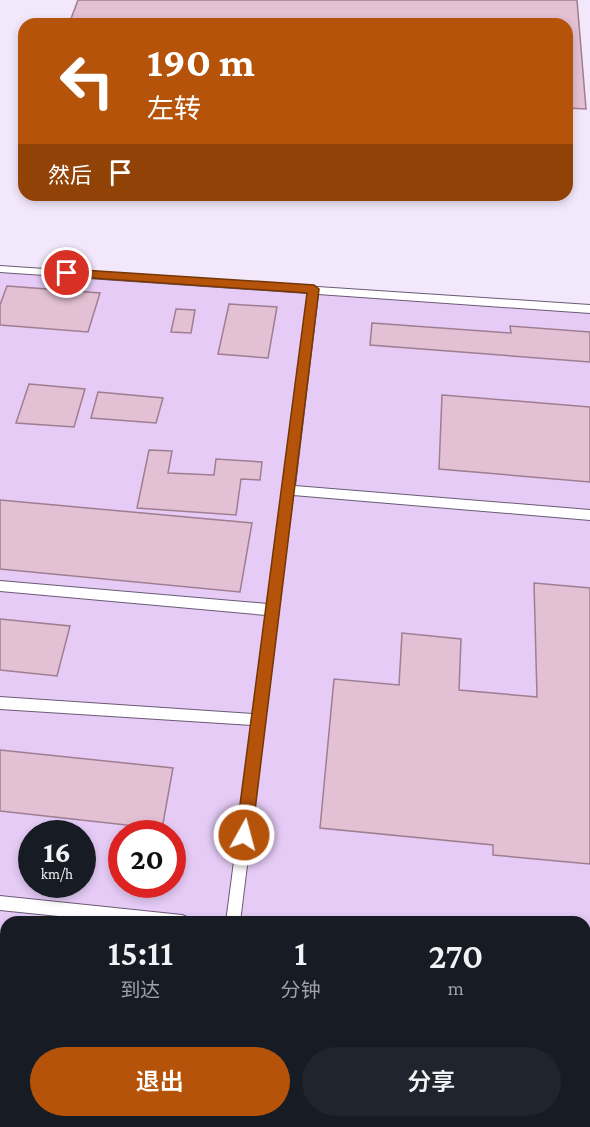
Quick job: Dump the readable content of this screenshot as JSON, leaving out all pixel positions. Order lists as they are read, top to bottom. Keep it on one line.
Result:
{"page":{"turn":["190 m","左转"],"then":"然后","speed":"16 km/h","limit":"20","eta":["15:11","到达","1","分钟","270","m"],"buttons":["退出","分享"]}}
